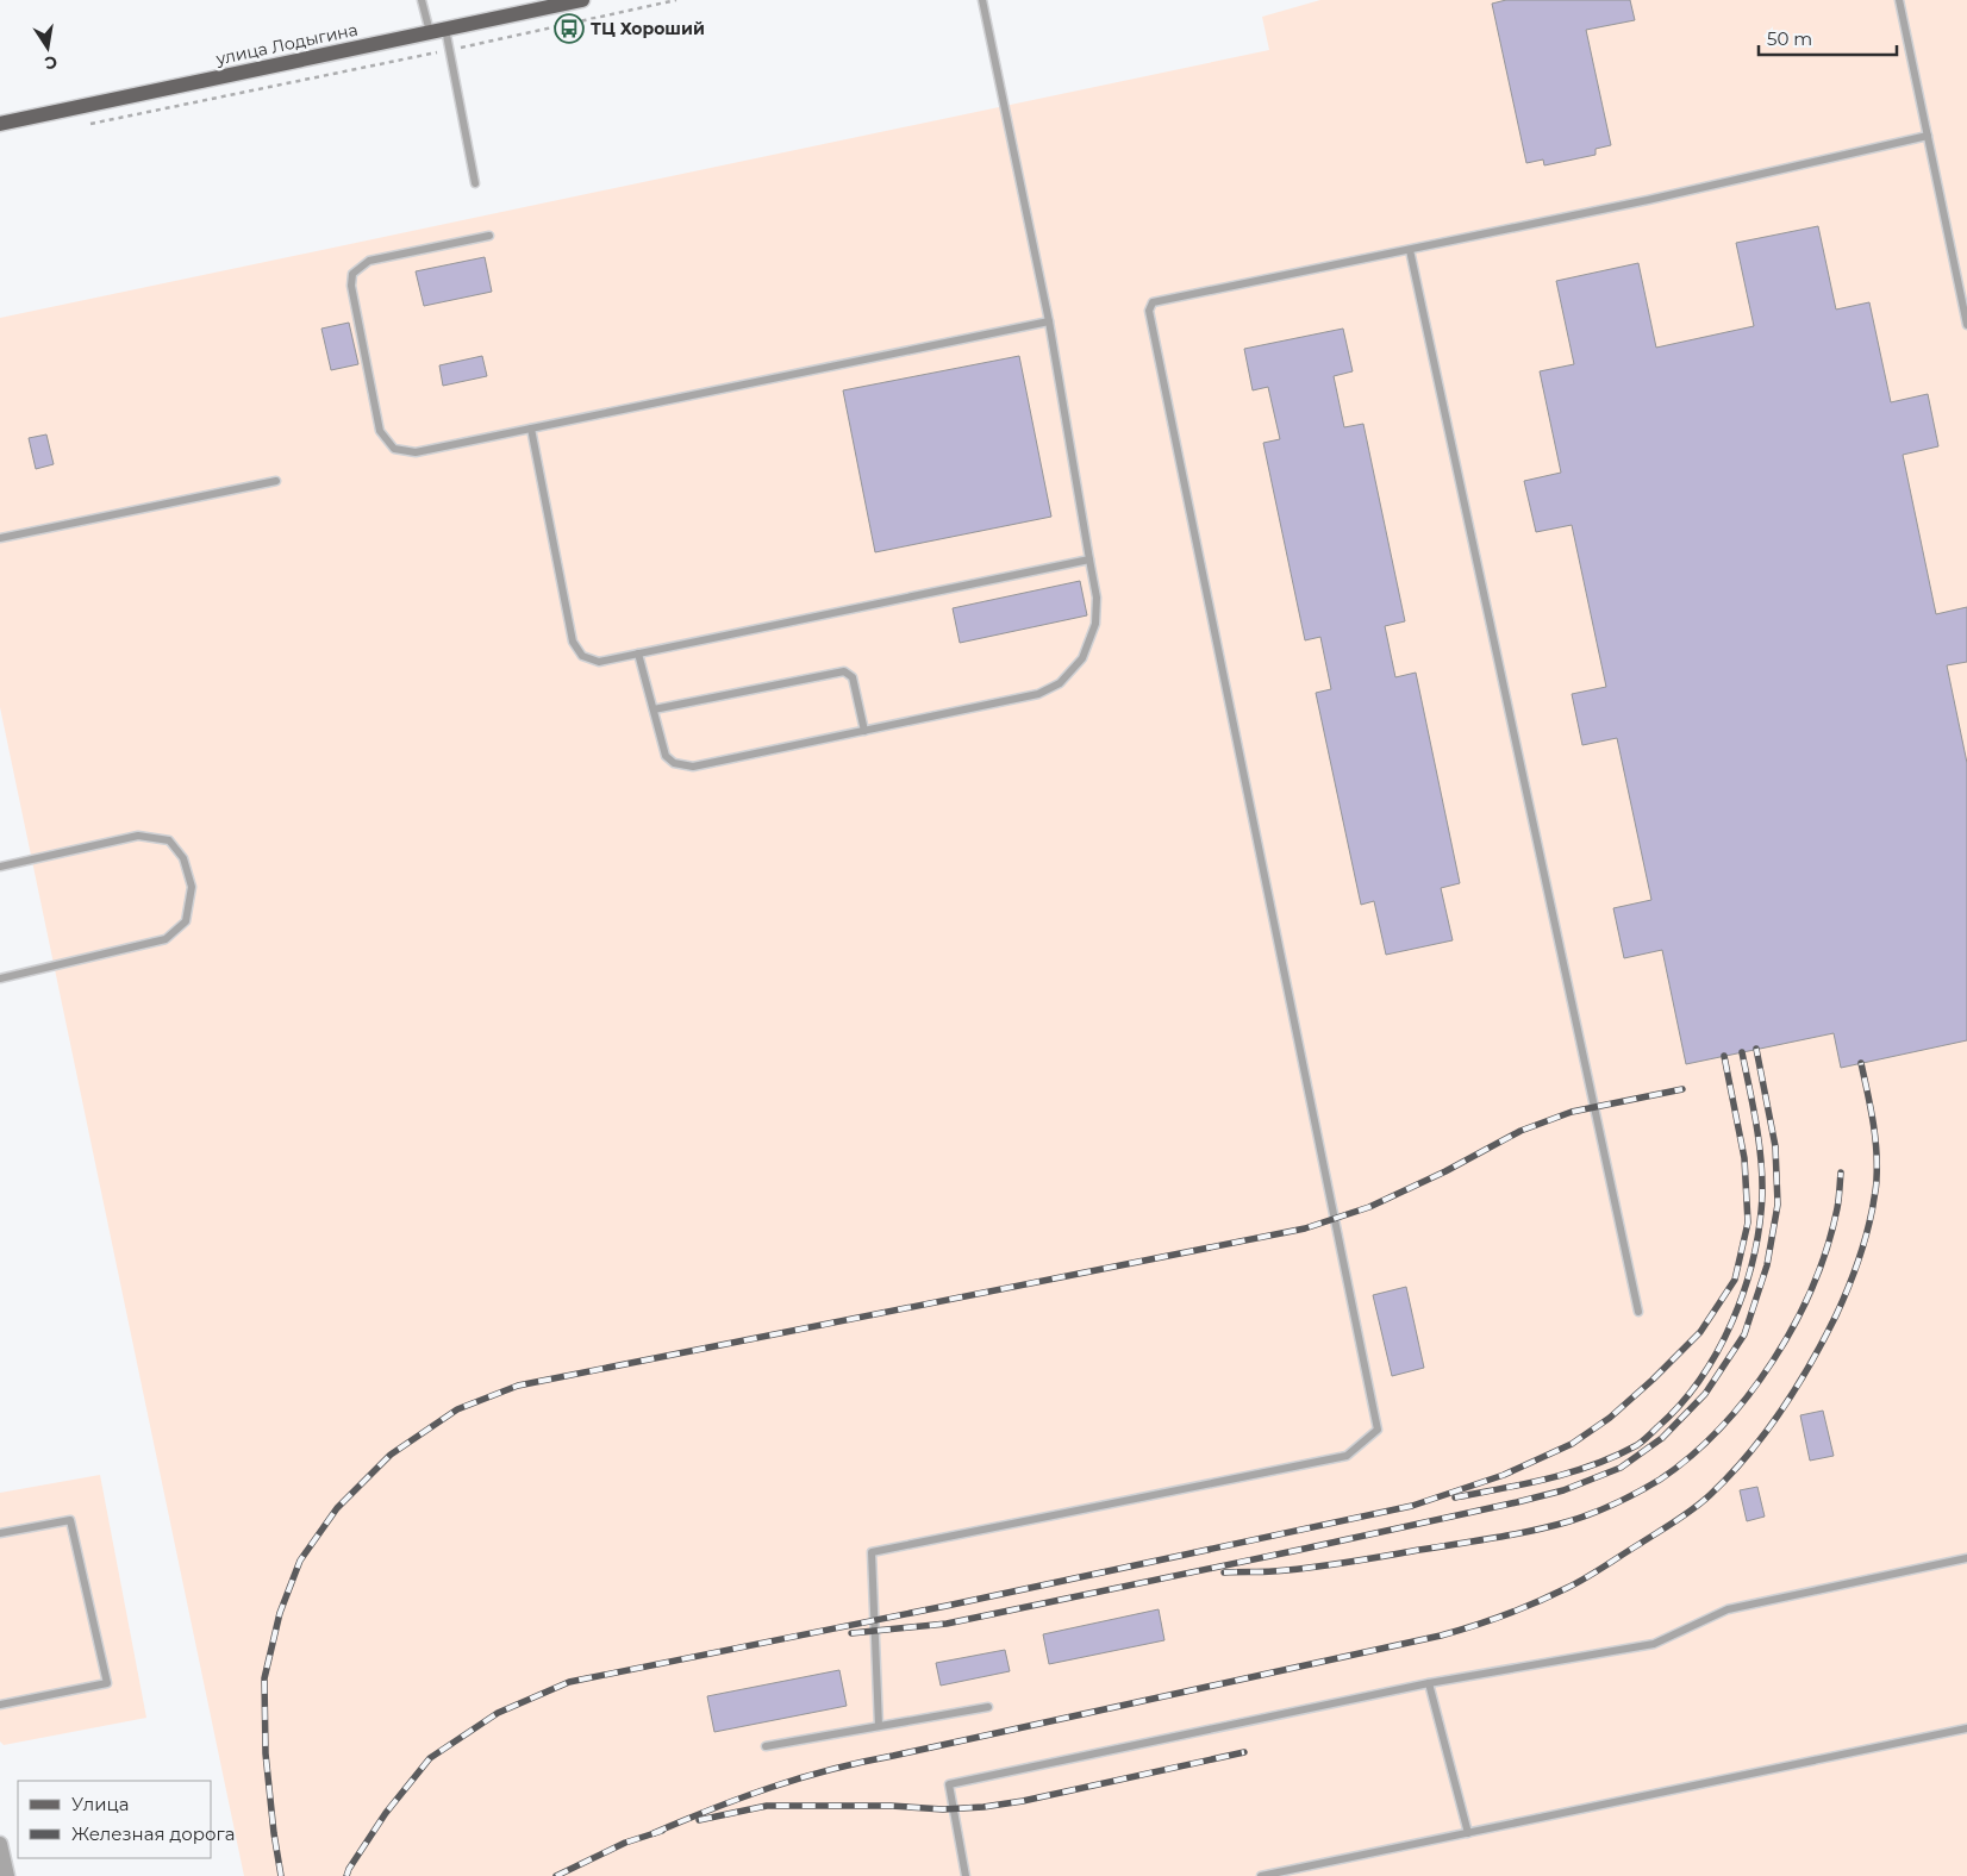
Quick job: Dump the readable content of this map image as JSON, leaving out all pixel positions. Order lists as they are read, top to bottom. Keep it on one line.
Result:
{"streets":{"main road":["улица Лодыгина"]},"places":{"bus stop":["ТЦ Хороший"]},"legend":["Улица","Железная дорога"],"scale_bar":"50 m","north":"bottom"}
